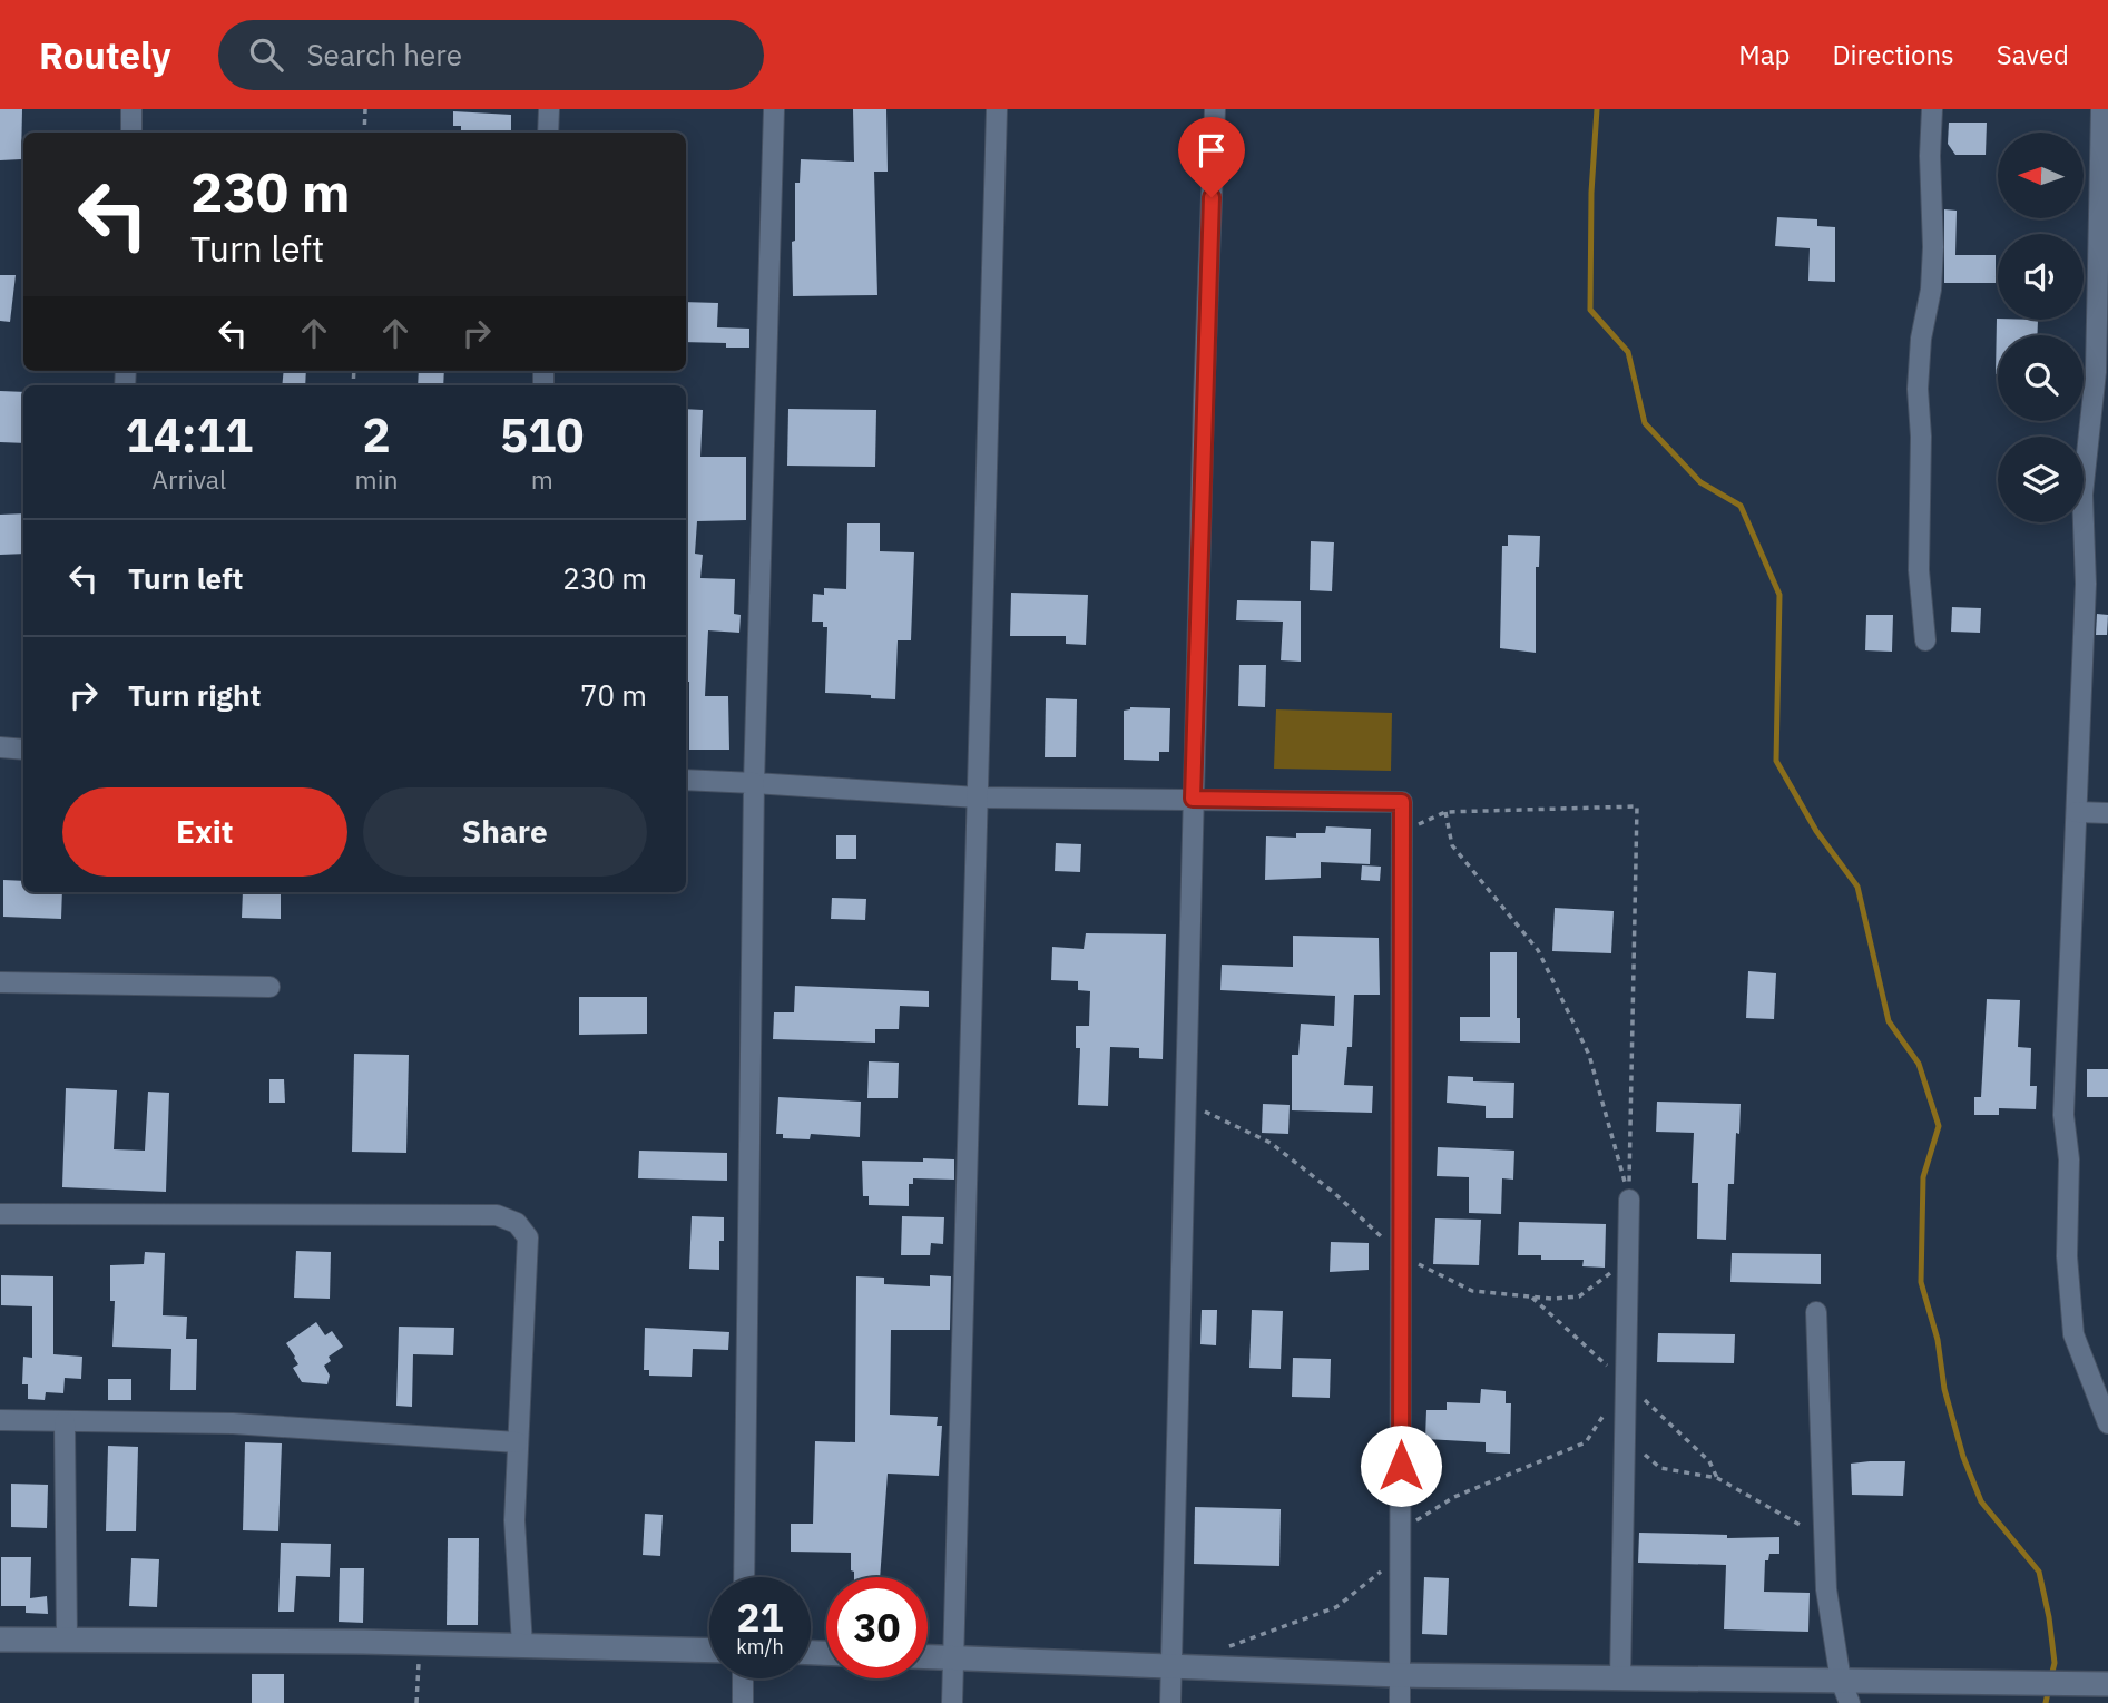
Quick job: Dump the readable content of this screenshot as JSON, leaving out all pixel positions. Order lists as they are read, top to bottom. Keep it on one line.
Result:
{"north":"left","page":{"header":"Routely","search":"Search here","nav":["Map","Directions","Saved"],"turn":["230 m","Turn left"],"eta":["14:11","Arrival","2","min","510","m"],"list":[{"name":"Turn left","value":"230 m"},{"name":"Turn right","value":"70 m"}],"buttons":["Exit","Share"],"speed":"21 km/h","limit":"30"}}
